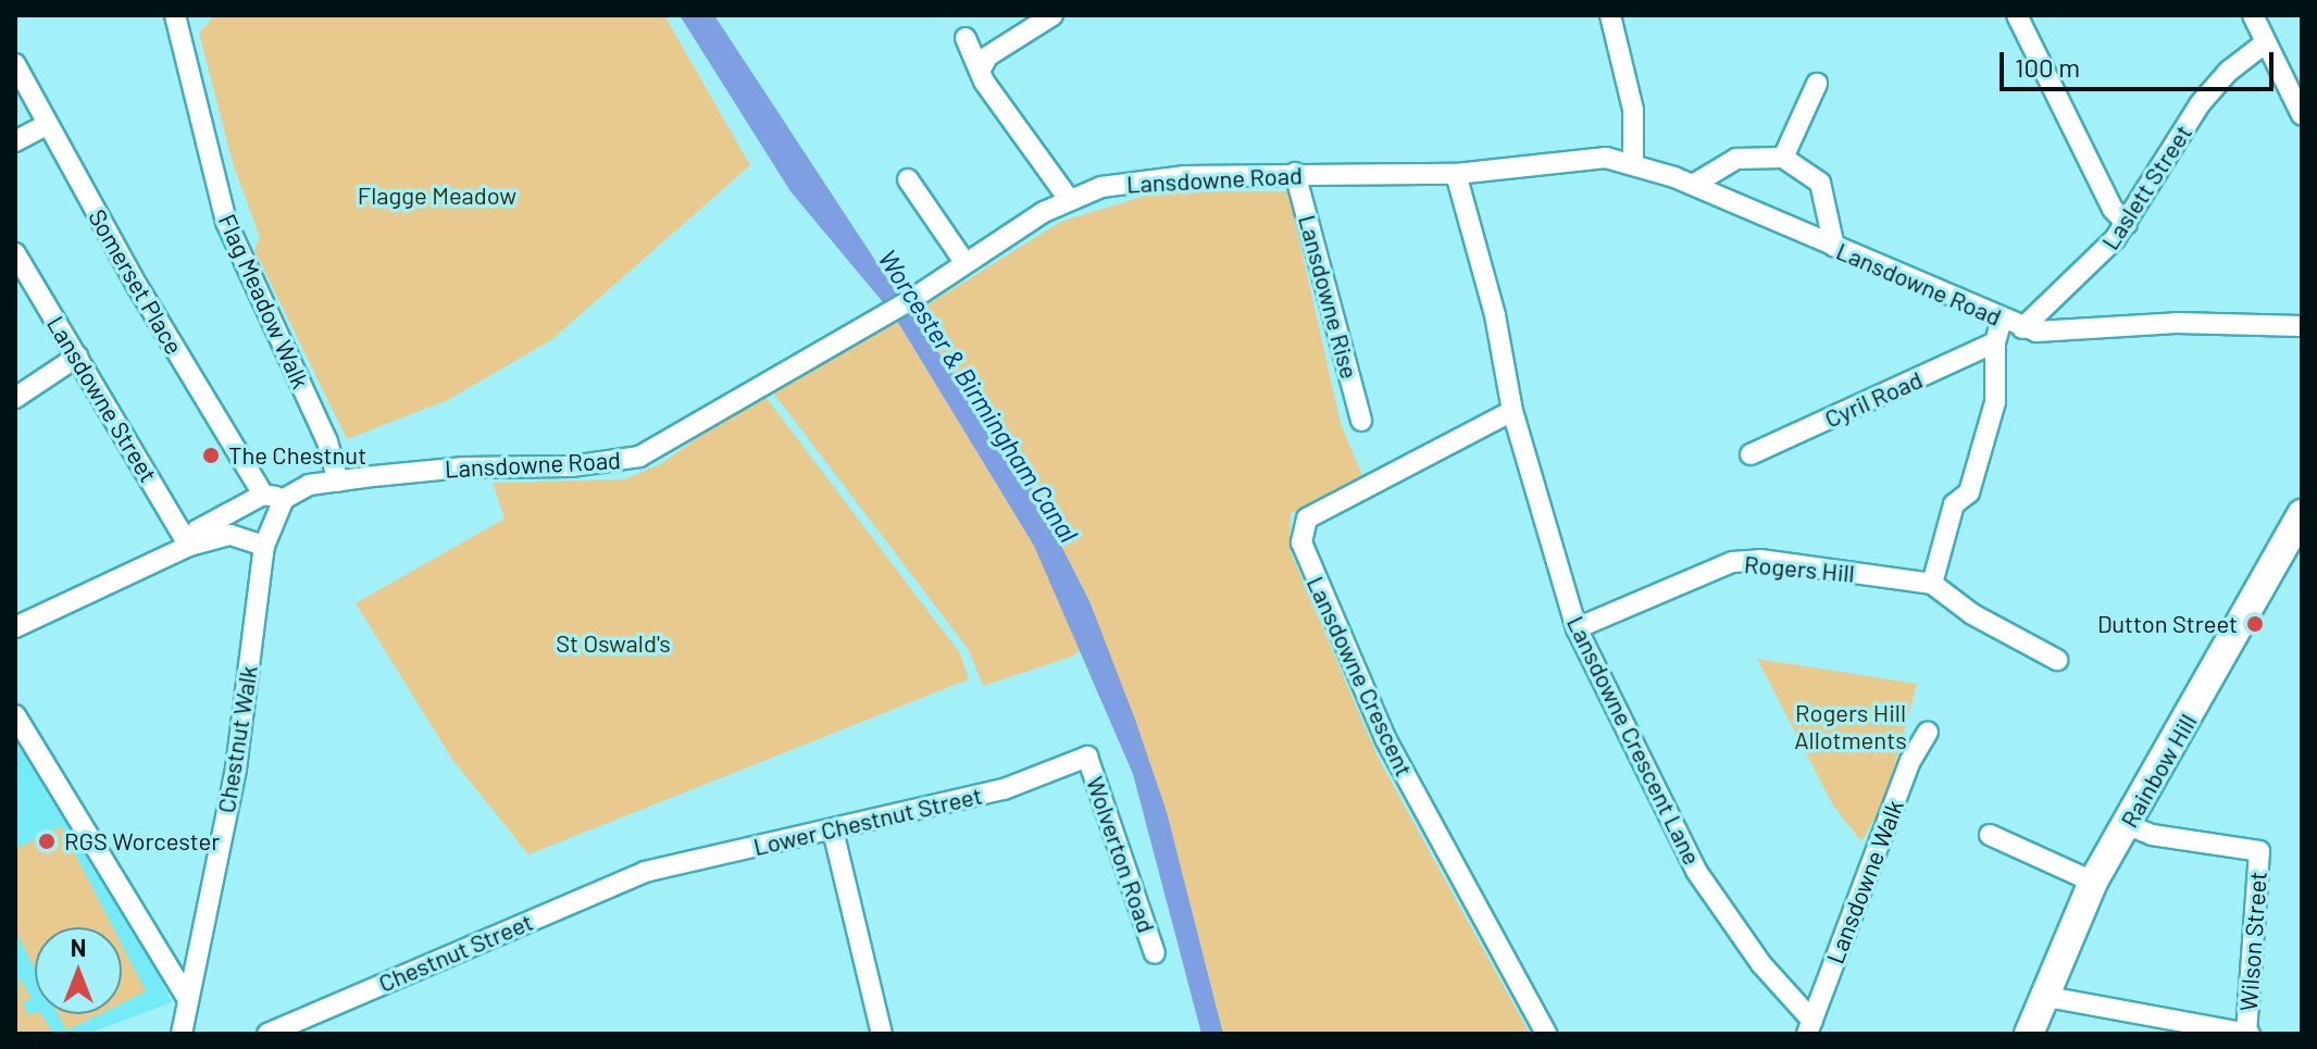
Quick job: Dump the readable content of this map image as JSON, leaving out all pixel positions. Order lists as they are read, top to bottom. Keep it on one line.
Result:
{"streets":{"main road":["Rainbow Hill"],"street":["Lansdowne Road","Laslett Street","Somerset Place","Lansdowne Rise","Flag Meadow Walk","Lansdowne Street","Cyril Road","Rogers Hill","Lansdowne Crescent","Chestnut Walk","Lansdowne Crescent Lane","Lower Chestnut Street","Wolverton Road","Lansdowne Walk","Wilson Street","Chestnut Street"]},"crossings":[["Lansdowne Road","Laslett Street"],["Lansdowne Road","Somerset Place"],["Lansdowne Road","Lansdowne Rise"],["Lansdowne Road","Flag Meadow Walk"],["Lansdowne Road","Lansdowne Street"],["Lansdowne Road","Chestnut Walk"],["Lansdowne Road","Lansdowne Crescent Lane"],["Somerset Place","Chestnut Walk"],["Rogers Hill","Lansdowne Crescent Lane"],["Lansdowne Crescent","Lansdowne Crescent Lane"],["Lansdowne Crescent Lane","Lansdowne Walk"],["Rainbow Hill","Wilson Street"],["Lower Chestnut Street","Wolverton Road"],["Lower Chestnut Street","Chestnut Street"]],"water":["Worcester & Birmingham Canal"],"parks":["Flagge Meadow","St Oswald's","Rogers Hill Allotments"],"places":["The Chestnut","Dutton Street","RGS Worcester"],"scale_bar":"100 m","north":"top"}
